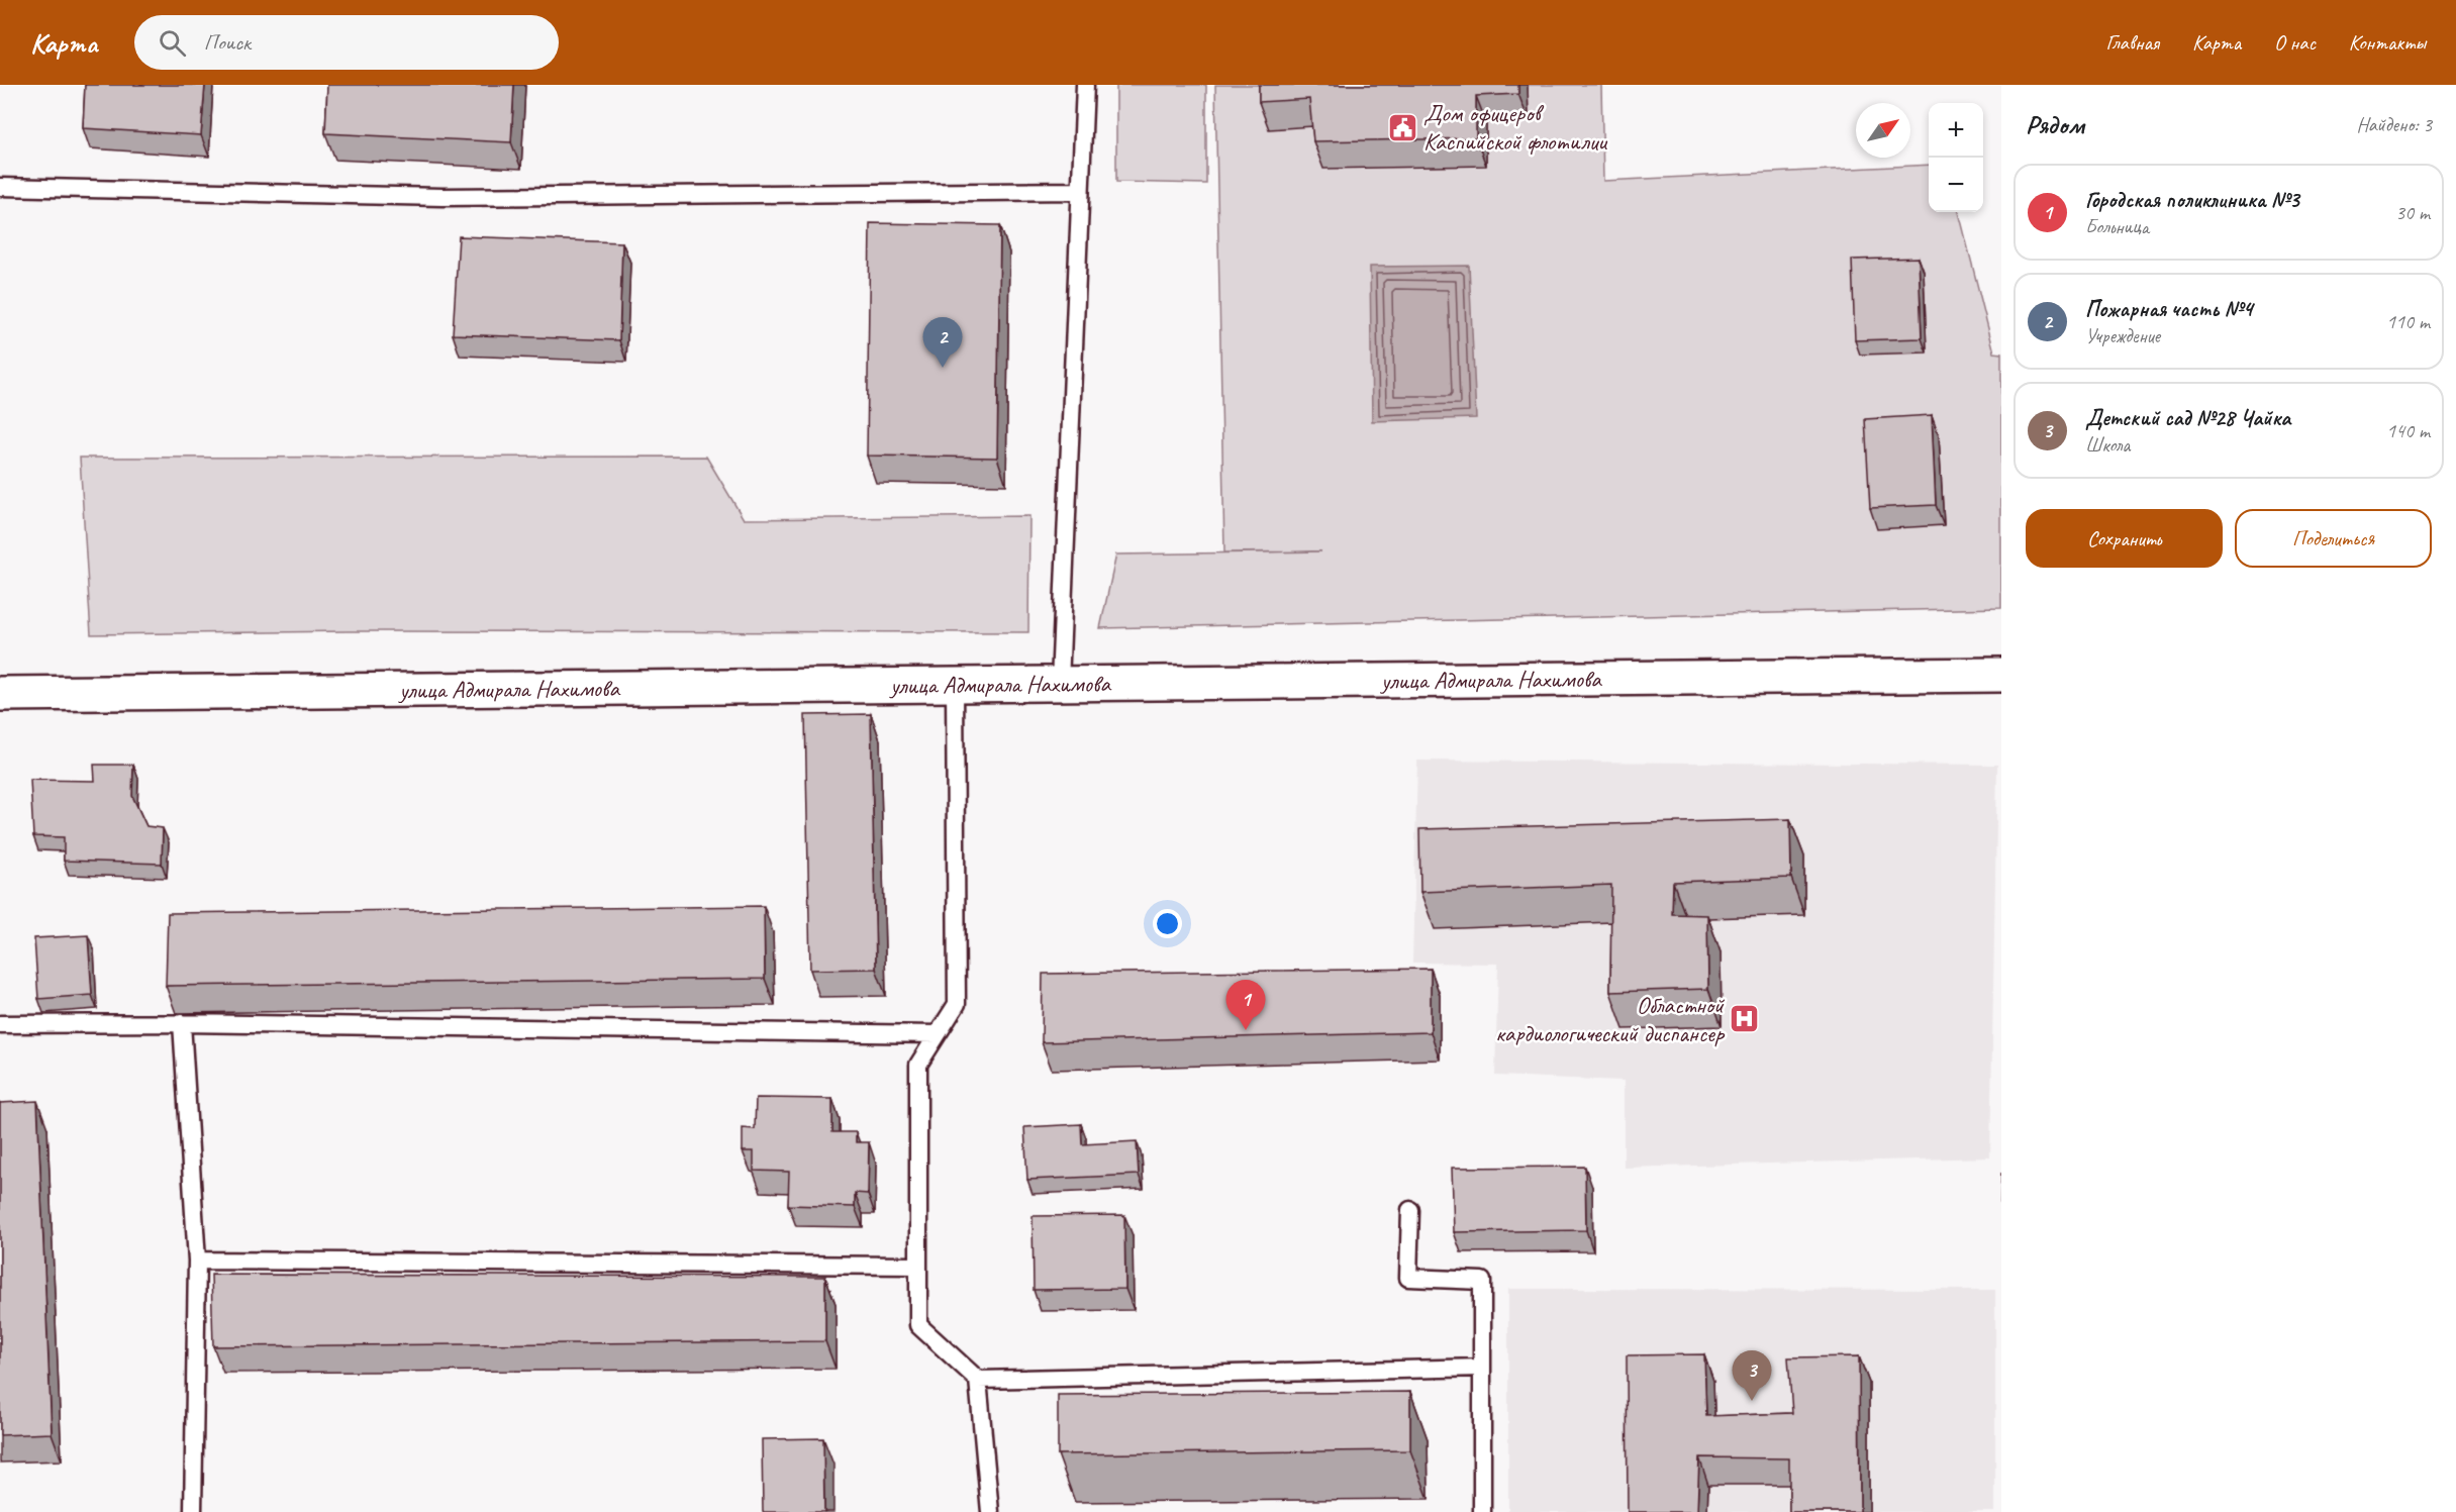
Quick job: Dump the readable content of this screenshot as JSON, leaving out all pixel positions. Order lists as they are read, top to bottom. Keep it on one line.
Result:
{"streets":{"main road":["улица Адмирала Нахимова"]},"places":{"public building":["Дом офицеров Каспийской флотилии"],"hospital":["Областной кардиологический диспансер"]},"north":"top right","page":{"header":"Карта","search":"Поиск","nav":["Главная","Карта","О нас","Контакты"],"heading":["Рядом","Найдено: 3"],"map_buttons":["+","−"],"list":[{"mark":"1","name":"Городская поликлиника №3","note":"Больница","value":"30 m"},{"mark":"2","name":"Пожарная часть №4","note":"Учреждение","value":"110 m"},{"mark":"3","name":"Детский сад №28 Чайка","note":"Школа","value":"140 m"}],"pins":["2","1","3"],"buttons":["Сохранить","Поделиться"]}}
